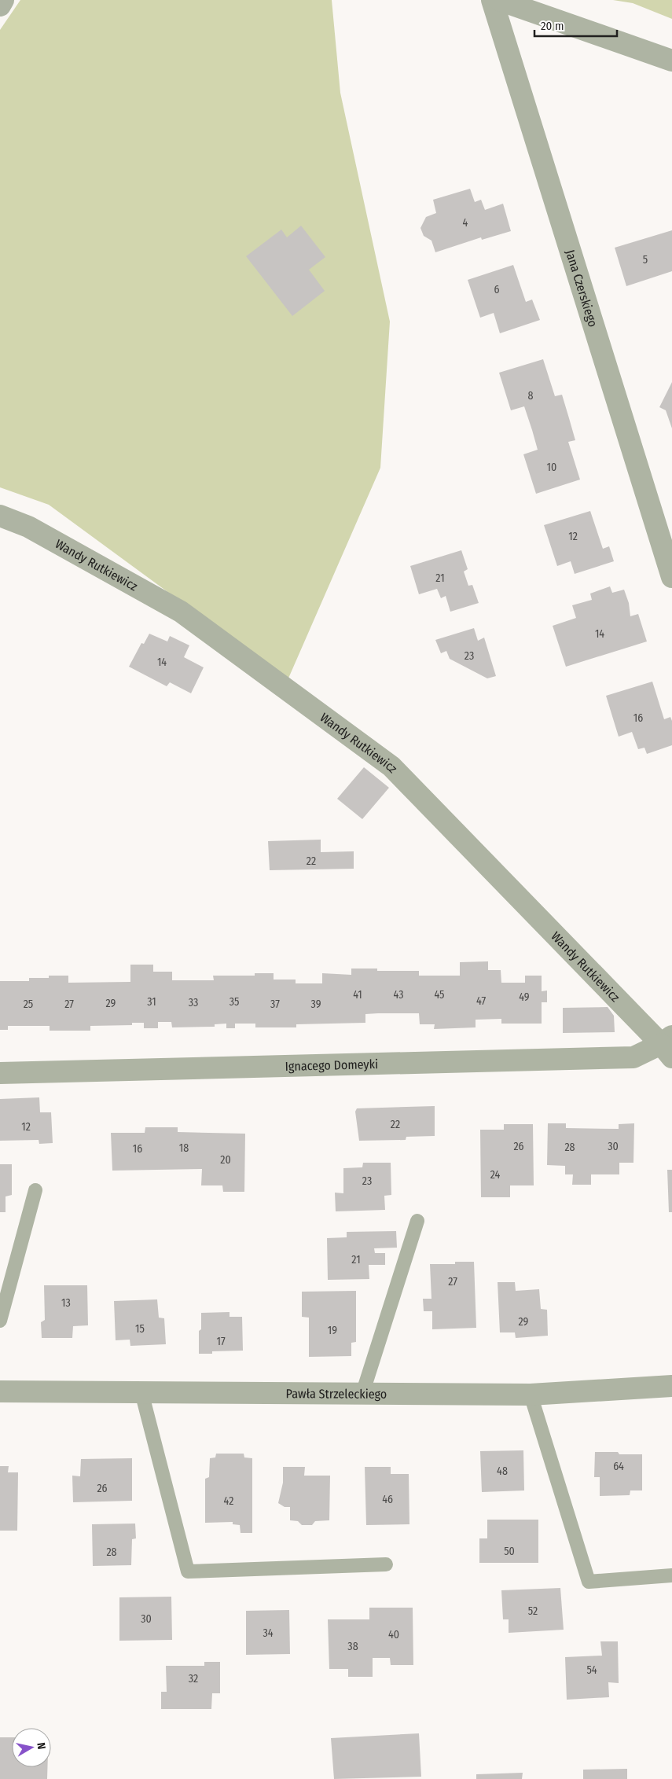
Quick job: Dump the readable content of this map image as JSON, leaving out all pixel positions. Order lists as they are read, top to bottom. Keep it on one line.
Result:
{"streets":{"street":["Jana Czerskiego","Wandy Rutkiewicz","Ignacego Domeyki","Pawła Strzeleckiego"]},"crossings":[["Wandy Rutkiewicz","Ignacego Domeyki"]],"house_numbers":["4","5","6","8","10","12","21","14","23","14","16","22","41","43","45","49","47","31","35","33","29","25","27","37","39","22","12","26","30","28","18","16","20","24","23","21","27","13","29","15","19","17","64","48","26","46","42","50","28","52","30","34","40","38","54","32"],"scale_bar":"20 m","north":"right"}
